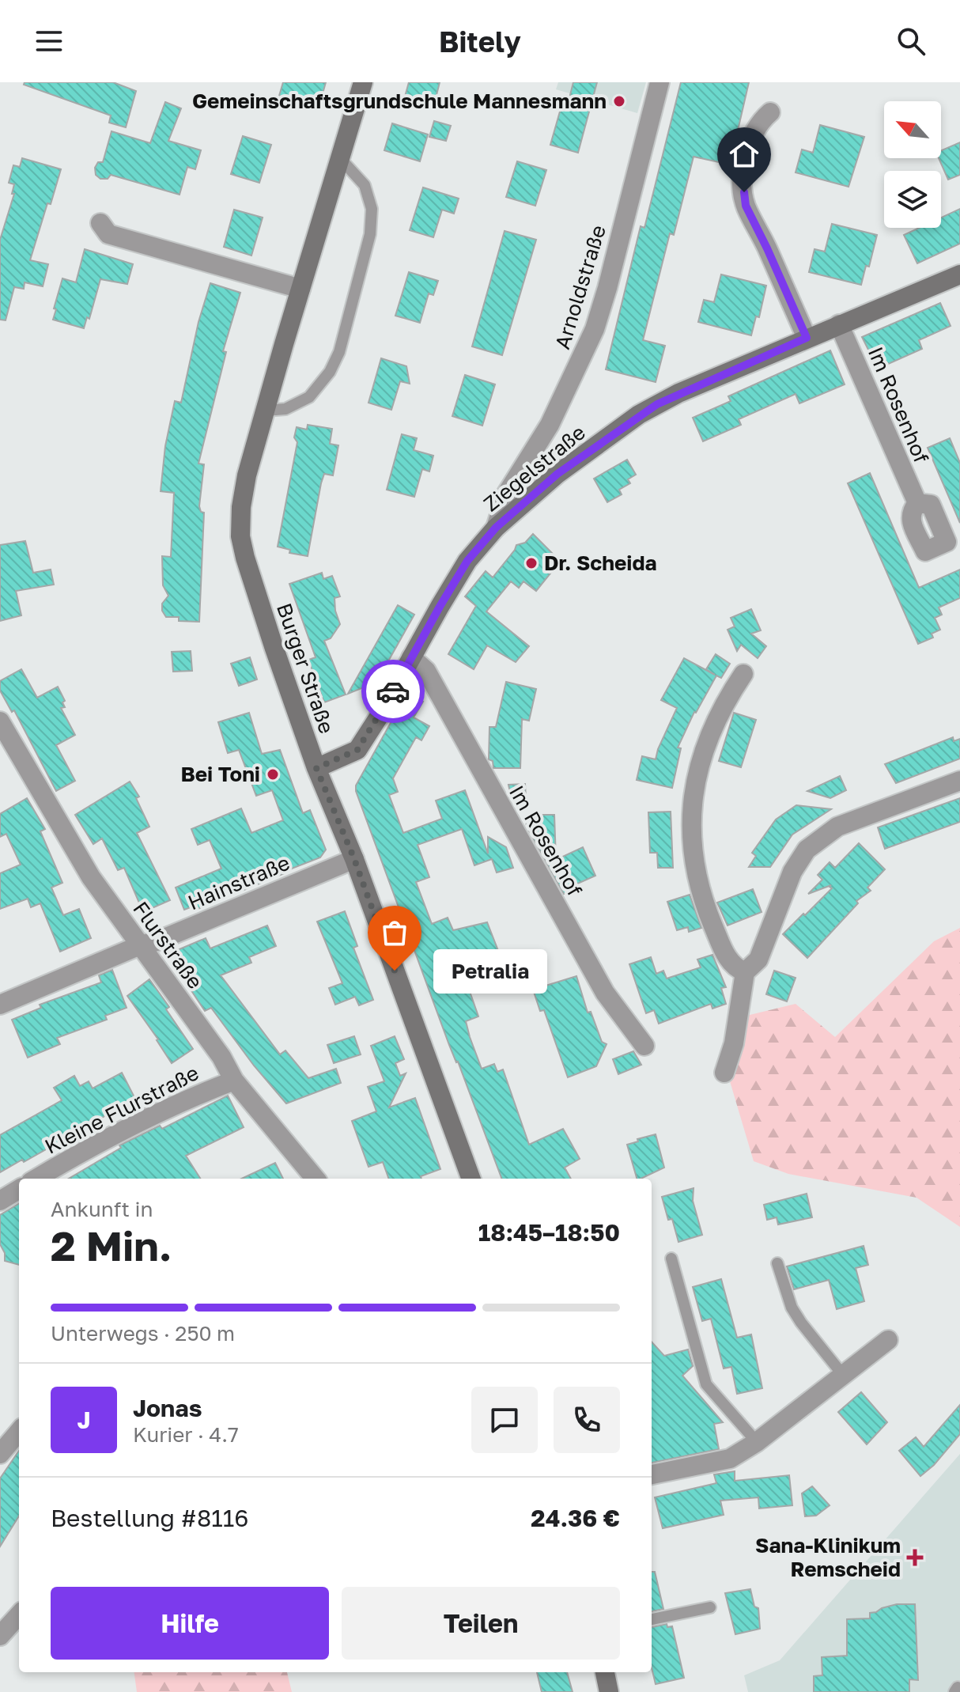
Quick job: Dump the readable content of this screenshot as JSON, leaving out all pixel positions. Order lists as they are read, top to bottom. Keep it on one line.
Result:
{"streets":{"main road":["Ziegelstraße","Burger Straße"],"street":["Arnoldstraße","Im Rosenhof","Hainstraße","Flurstraße","Kleine Flurstraße"]},"crossings":[["Arnoldstraße","Ziegelstraße"],["Im Rosenhof","Ziegelstraße"],["Ziegelstraße","Burger Straße"],["Burger Straße","Hainstraße"],["Hainstraße","Flurstraße"],["Flurstraße","Kleine Flurstraße"]],"places":{"other":["Gemeinschaftsgrundschule Mannesmann","Dr. Scheida","Bei Toni","Petralia"],"health":["Sana-Klinikum Remscheid"]},"north":"top left","page":{"header":"Bitely","bubble":"Petralia","heading":["2 Min.","Ankunft in","18:45–18:50"],"panel":["Jonas","Kurier · 4.7","Bestellung #8116","24.36 €"],"bar":"Unterwegs · 250 m","round":"J","buttons":["Hilfe","Teilen"]}}
